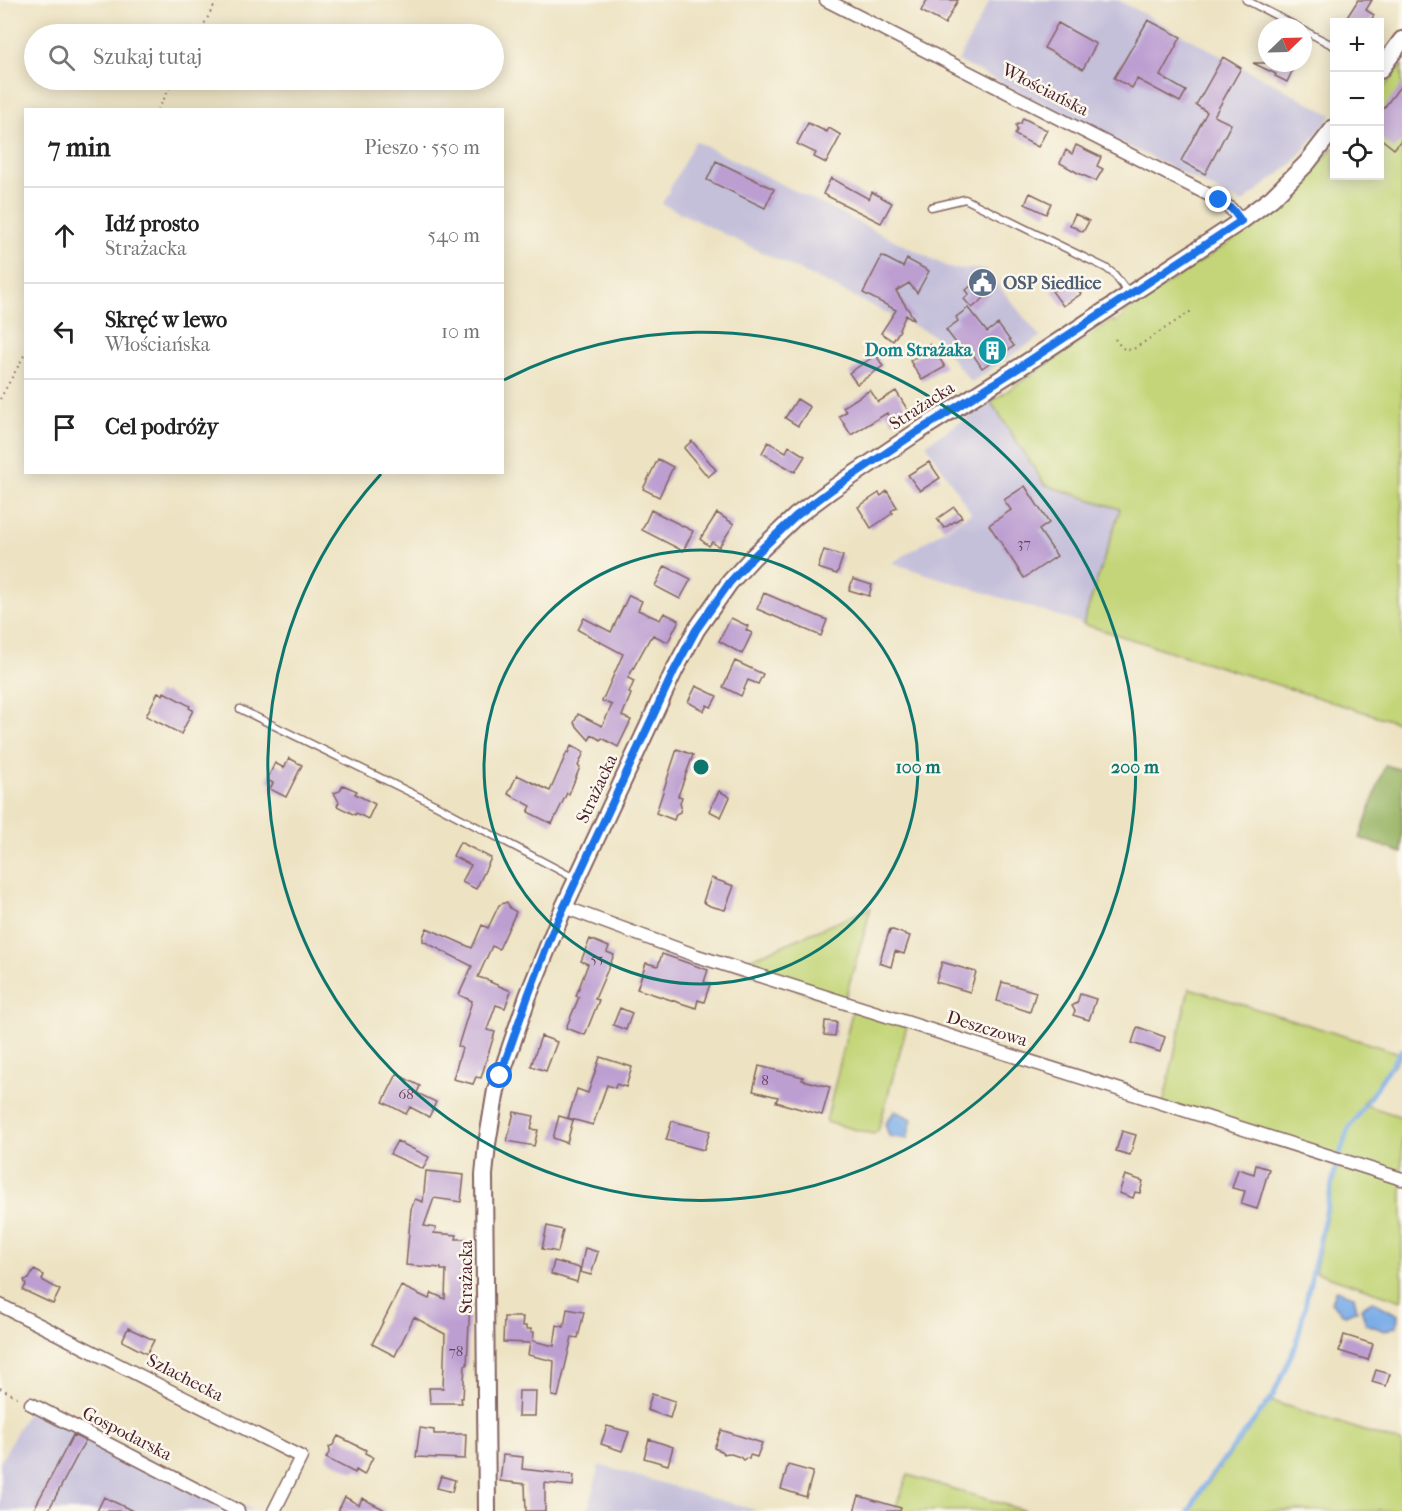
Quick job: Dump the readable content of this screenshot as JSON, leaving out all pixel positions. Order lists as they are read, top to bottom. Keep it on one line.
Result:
{"streets":{"street":["Włościańska","Strażacka","Deszczowa","Szlachecka","Gospodarska"]},"crossings":[["Włościańska","Strażacka"],["Strażacka","Deszczowa"]],"places":{"public building":["OSP Siedlice"],"building":["Dom Strażaka"]},"house_numbers":["37","55","8","68","78"],"north":"top right","page":{"map_buttons":["+","−"],"search":"Szukaj tutaj","heading":["7 min","Pieszo · 550 m"],"list":[["Idź prosto","Strażacka","540 m"],["Skręć w lewo","Włościańska","10 m"],"Cel podróży"]},"rings":["100 m","200 m"]}
